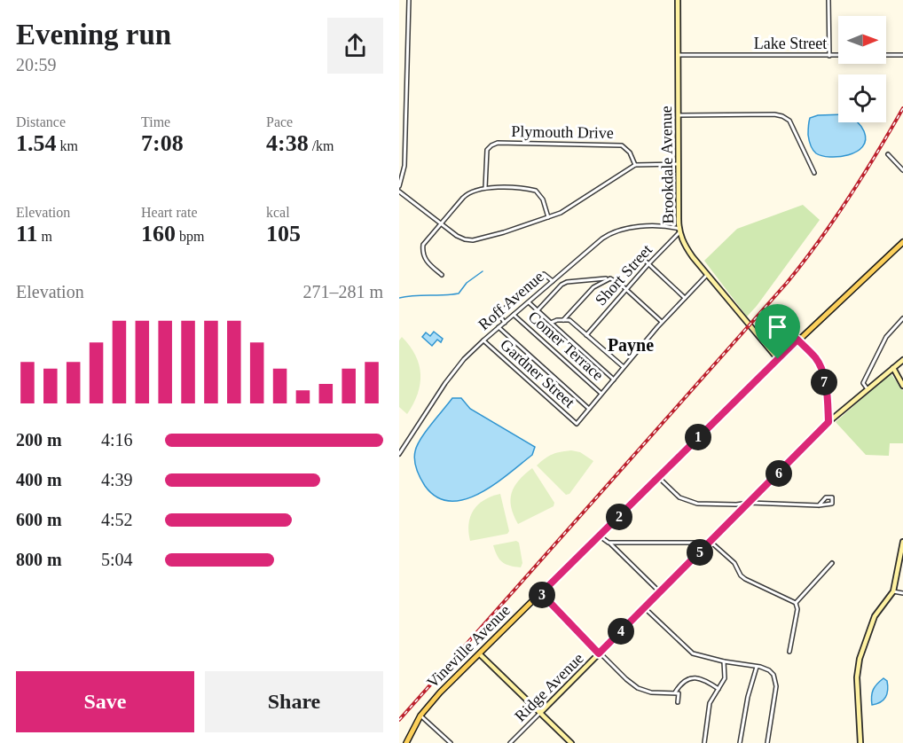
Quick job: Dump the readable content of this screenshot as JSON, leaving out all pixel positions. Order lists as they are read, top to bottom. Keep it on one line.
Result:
{"streets":{"main road":["Vineville Avenue"],"street":["Lake Street","Plymouth Drive","Brookdale Avenue","Short Street","Roff Avenue","Comer Terrace","Gardner Street","Ridge Avenue"]},"crossings":[["Lake Street","Brookdale Avenue"],["Brookdale Avenue","Short Street"],["Brookdale Avenue","Roff Avenue"],["Brookdale Avenue","Vineville Avenue"],["Short Street","Roff Avenue"],["Roff Avenue","Comer Terrace"],["Roff Avenue","Gardner Street"]],"districts":["Payne"],"north":"right","page":{"heading":["Evening run","20:59"],"stats":[["Distance","1.54 km"],["Time","7:08"],["Pace","4:38 /km"],["Elevation","11 m"],["Heart rate","160 bpm"],["kcal","105"]],"chart":["Elevation","271–281 m"],"pins":["7","1","6","2","5","3","4"],"list":[{"name":"200 m","note":"4:16"},{"name":"400 m","note":"4:39"},{"name":"600 m","note":"4:52"},{"name":"800 m","note":"5:04"}],"buttons":["Save","Share"]}}
